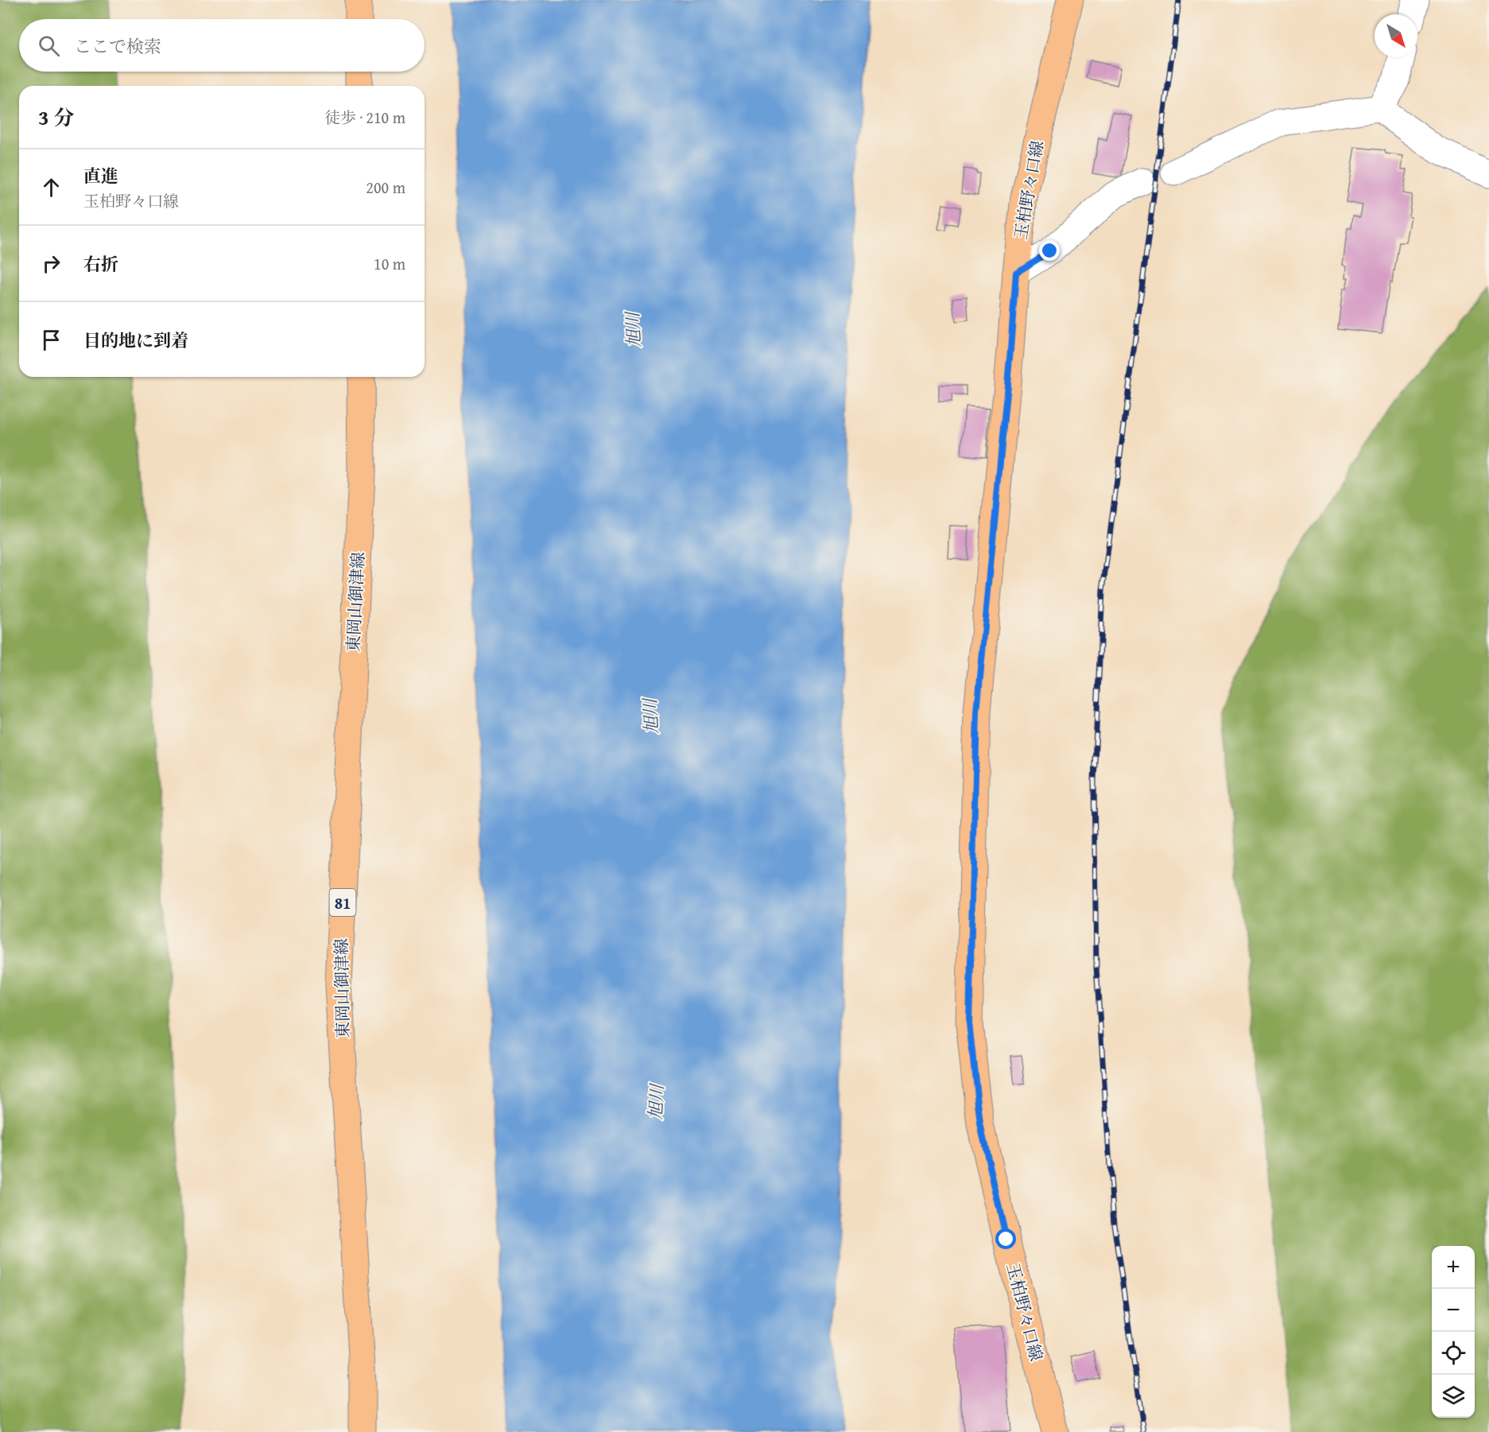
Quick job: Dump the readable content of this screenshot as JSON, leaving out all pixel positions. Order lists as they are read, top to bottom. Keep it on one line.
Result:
{"streets":{"main road":["玉柏野々口線","東岡山御津線","81"]},"water":["旭川"],"north":"bottom right","page":{"search":"ここで検索","heading":["3 分","徒歩 · 210 m"],"list":[["直進","玉柏野々口線","200 m"],["右折","10 m"],"目的地に到着"],"map_buttons":["+","−"]}}
